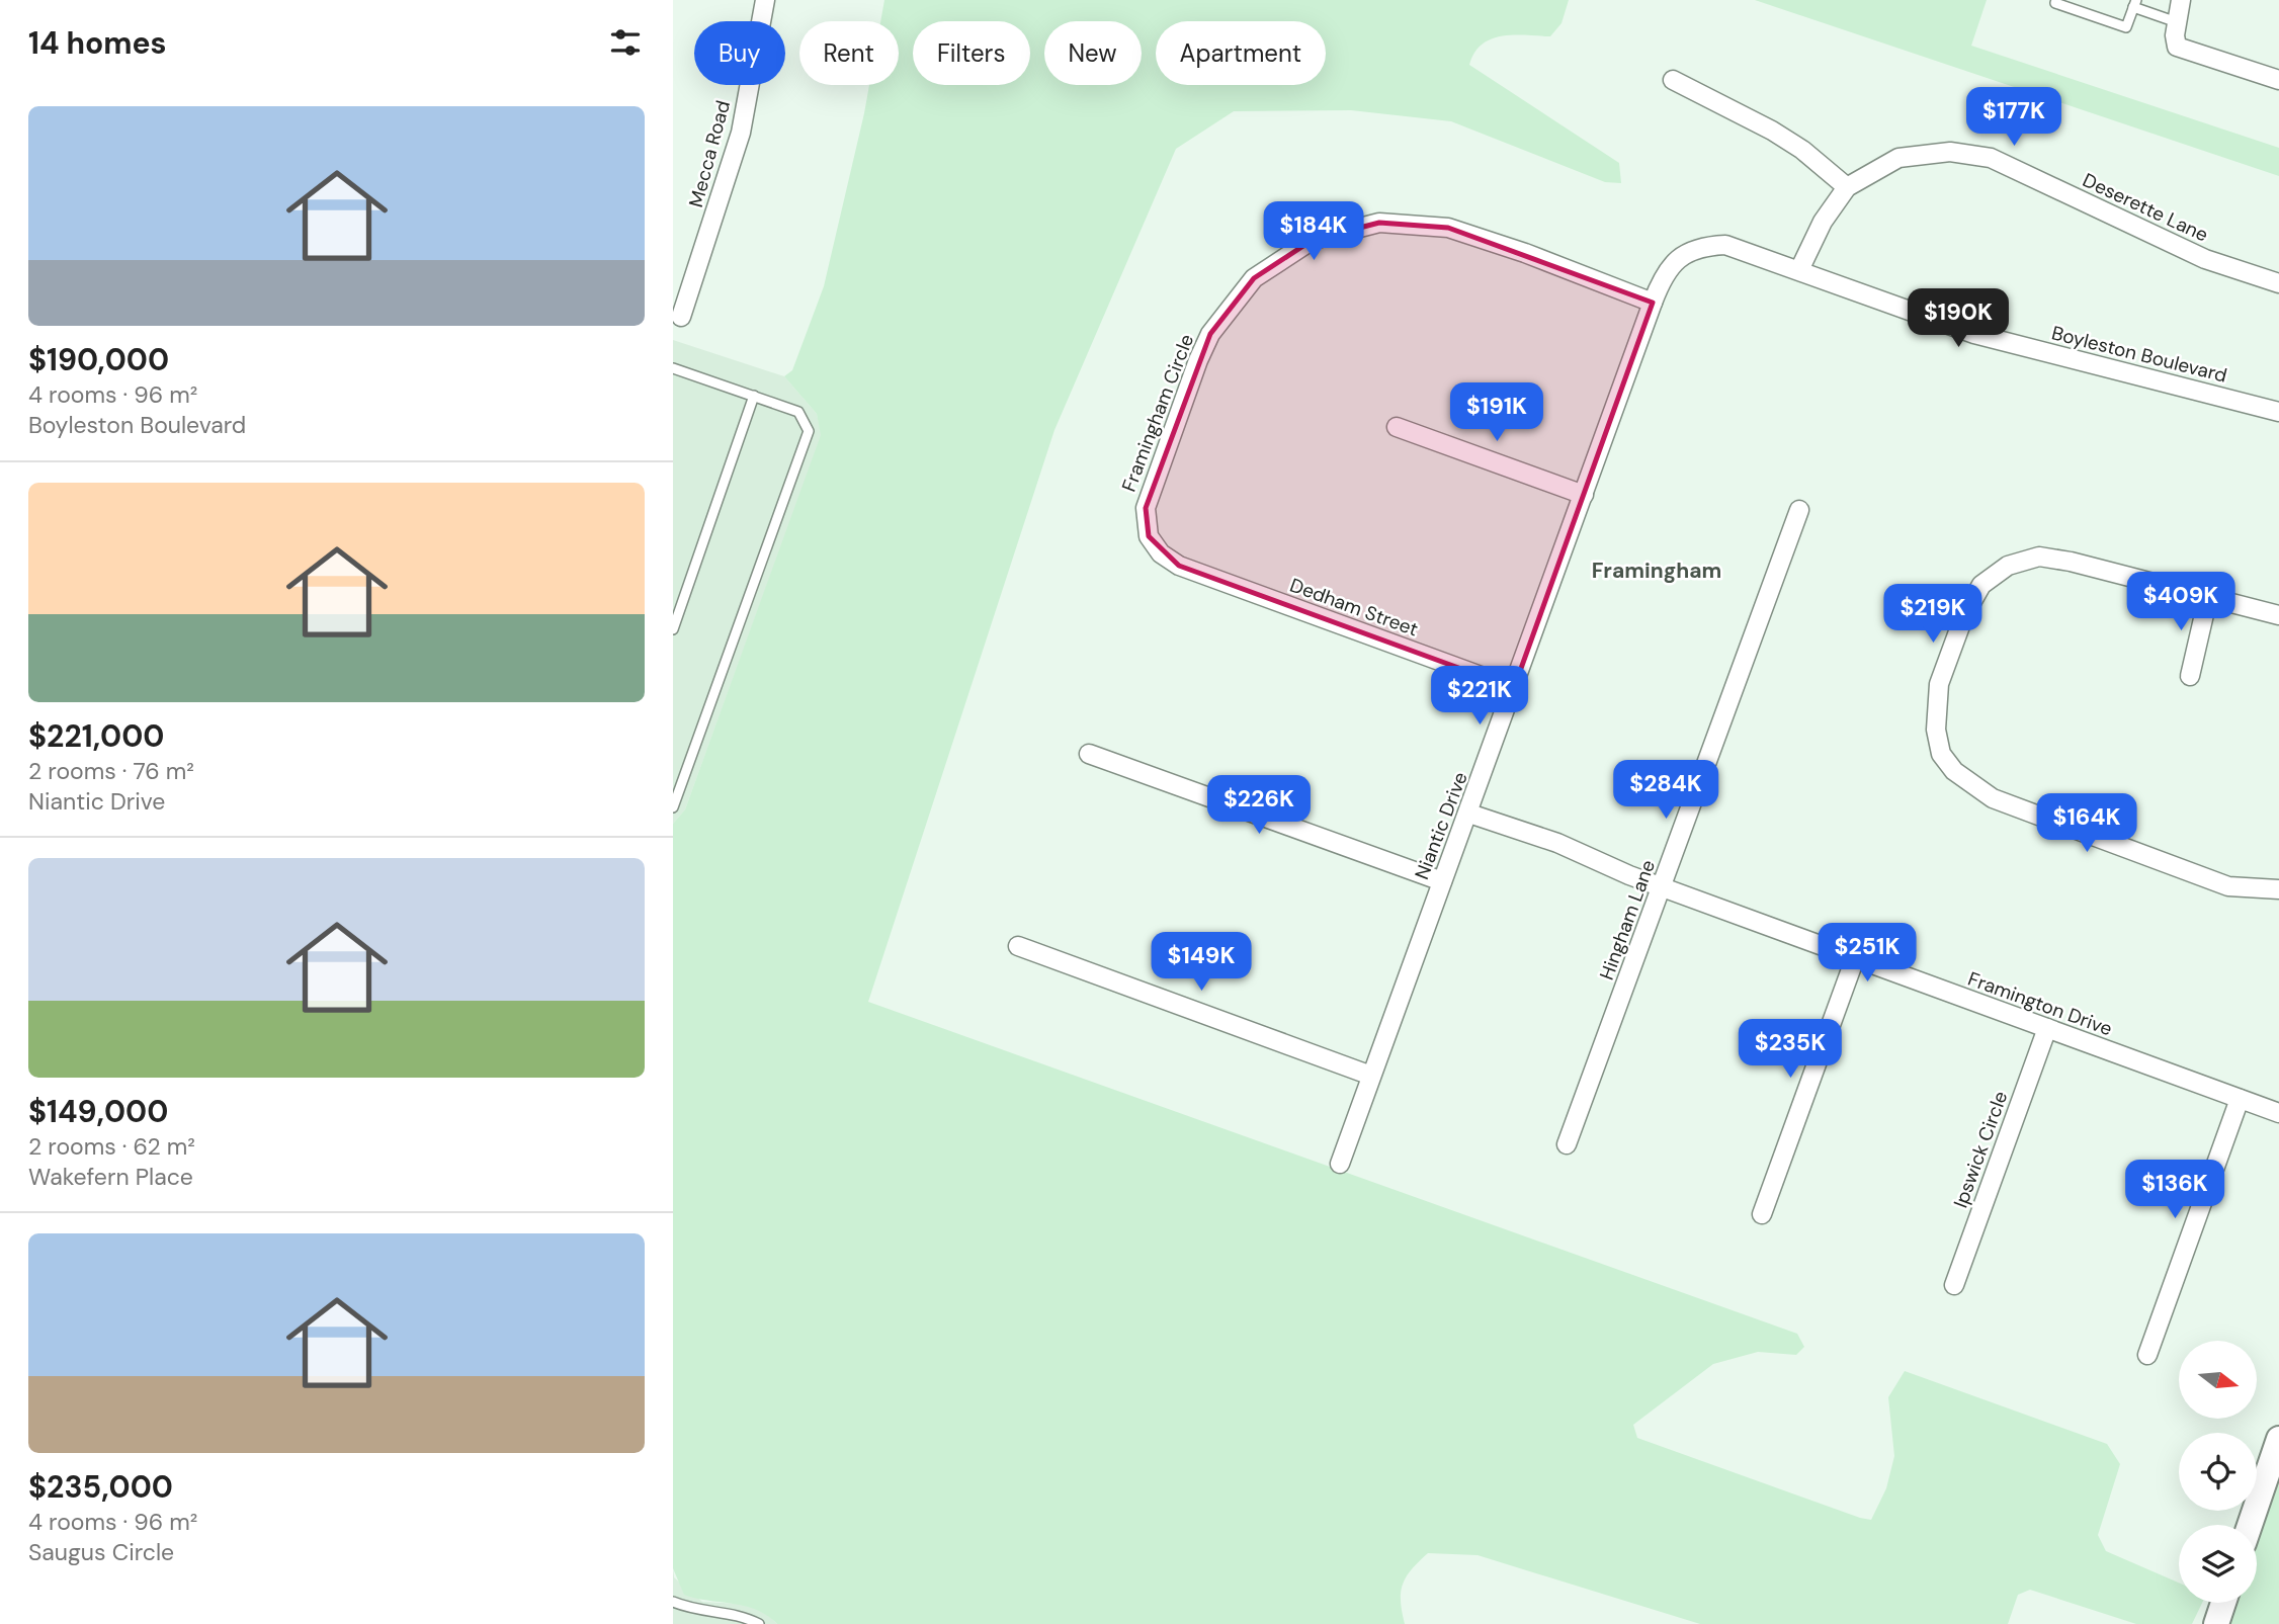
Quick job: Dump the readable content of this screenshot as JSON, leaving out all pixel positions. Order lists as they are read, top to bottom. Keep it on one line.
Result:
{"streets":{"street":["Mecca Road","Deserette Lane","Boyleston Boulevard","Framingham Circle","Dedham Street","Niantic Drive","Hingham Lane","Framington Drive","Ipswick Circle"]},"crossings":[["Deserette Lane","Boyleston Boulevard"],["Boyleston Boulevard","Framingham Circle"],["Boyleston Boulevard","Niantic Drive"],["Framingham Circle","Dedham Street"],["Framingham Circle","Niantic Drive"],["Dedham Street","Niantic Drive"],["Niantic Drive","Framington Drive"],["Hingham Lane","Framington Drive"],["Framington Drive","Ipswick Circle"]],"districts":["Framingham"],"north":"right","page":{"heading":"14 homes","chip":["Buy","Rent","Filters","New","Apartment"],"list":[{"name":"$190,000","note":"4 rooms · 96 m² · Boyleston Boulevard"},{"name":"$221,000","note":"2 rooms · 76 m² · Niantic Drive"},{"name":"$149,000","note":"2 rooms · 62 m² · Wakefern Place"},{"name":"$235,000","note":"4 rooms · 96 m² · Saugus Circle"}],"price":["$177K","$184K","$190K","$191K","$409K","$219K","$221K","$284K","$226K","$164K","$251K","$149K","$235K","$136K"]}}
